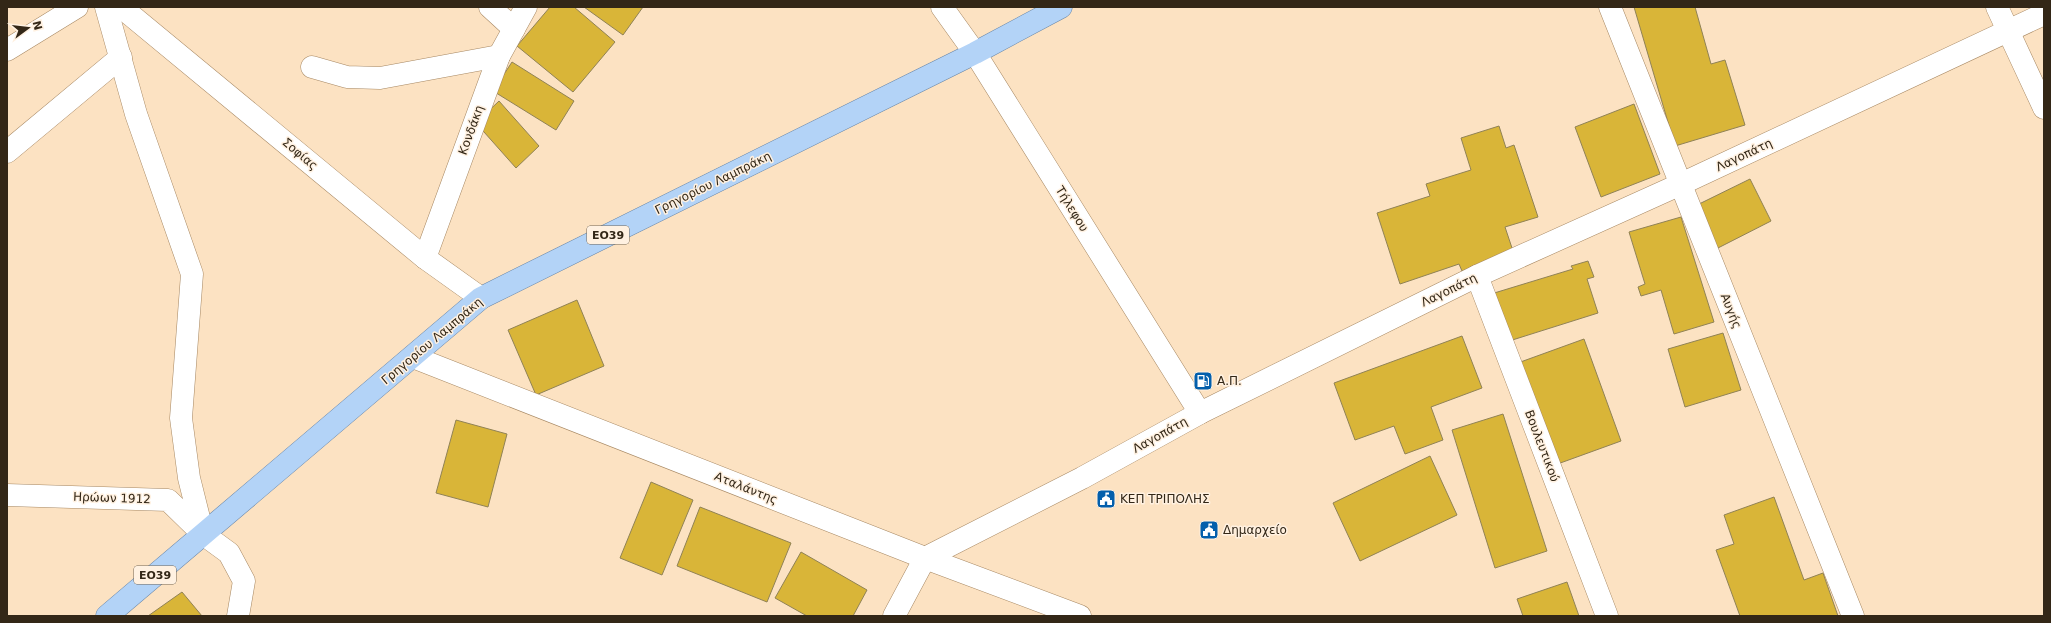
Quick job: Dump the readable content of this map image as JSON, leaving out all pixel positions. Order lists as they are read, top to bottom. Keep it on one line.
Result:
{"streets":{"main road":["Γρηγορίου Λαμπράκη","ΕΟ39"],"street":["Κονδάκη","Σοφίας","Λαγοπάτη","Τήλεφου","Αυγής","Βουλευτικού","Αταλάντης","Ηρώων 1912"]},"crossings":[["Κονδάκη","Σοφίας"],["Σοφίας","Γρηγορίου Λαμπράκη"],["Λαγοπάτη","Τήλεφου"],["Λαγοπάτη","Αυγής"],["Λαγοπάτη","Βουλευτικού"],["Λαγοπάτη","Αταλάντης"],["Γρηγορίου Λαμπράκη","Τήλεφου"],["Γρηγορίου Λαμπράκη","Αταλάντης"],["Γρηγορίου Λαμπράκη","Ηρώων 1912"]],"places":{"fuel station":["Α.Π."],"public building":["ΚΕΠ ΤΡΙΠΟΛΗΣ","Δημαρχείο"]},"north":"right"}
